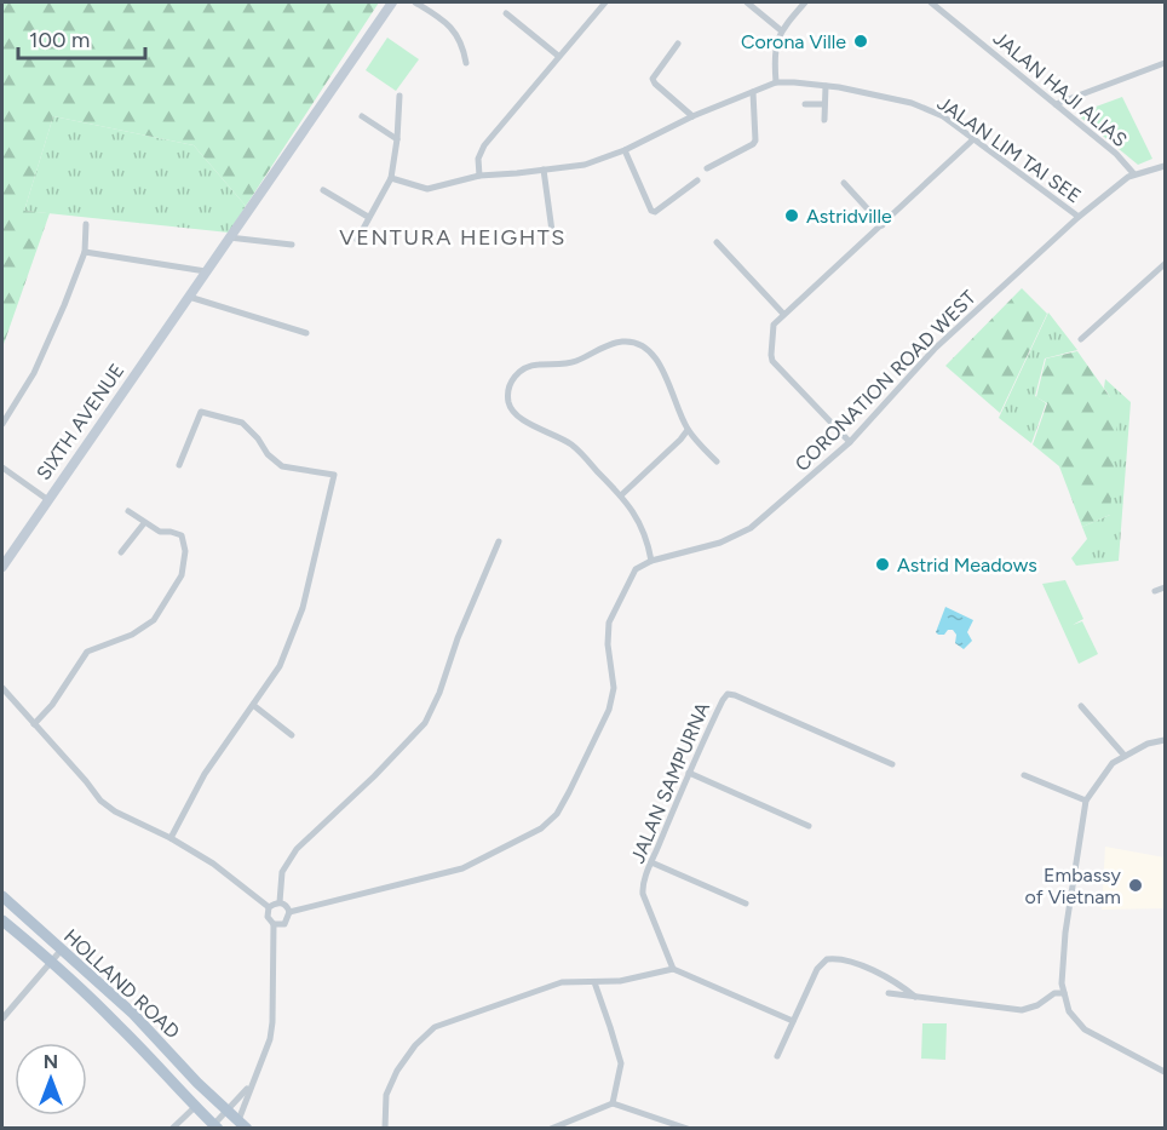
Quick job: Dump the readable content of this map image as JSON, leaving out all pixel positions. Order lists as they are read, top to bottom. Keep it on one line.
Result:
{"streets":{"main road":["SIXTH AVENUE","HOLLAND ROAD"],"street":["JALAN HAJI ALIAS","JALAN LIM TAI SEE","CORONATION ROAD WEST","JALAN SAMPURNA"]},"crossings":[["JALAN HAJI ALIAS","CORONATION ROAD WEST"],["JALAN LIM TAI SEE","CORONATION ROAD WEST"]],"districts":["VENTURA HEIGHTS"],"places":["Corona Ville","Astridville","Astrid Meadows","Embassy of Vietnam"],"scale_bar":"100 m","north":"top"}
